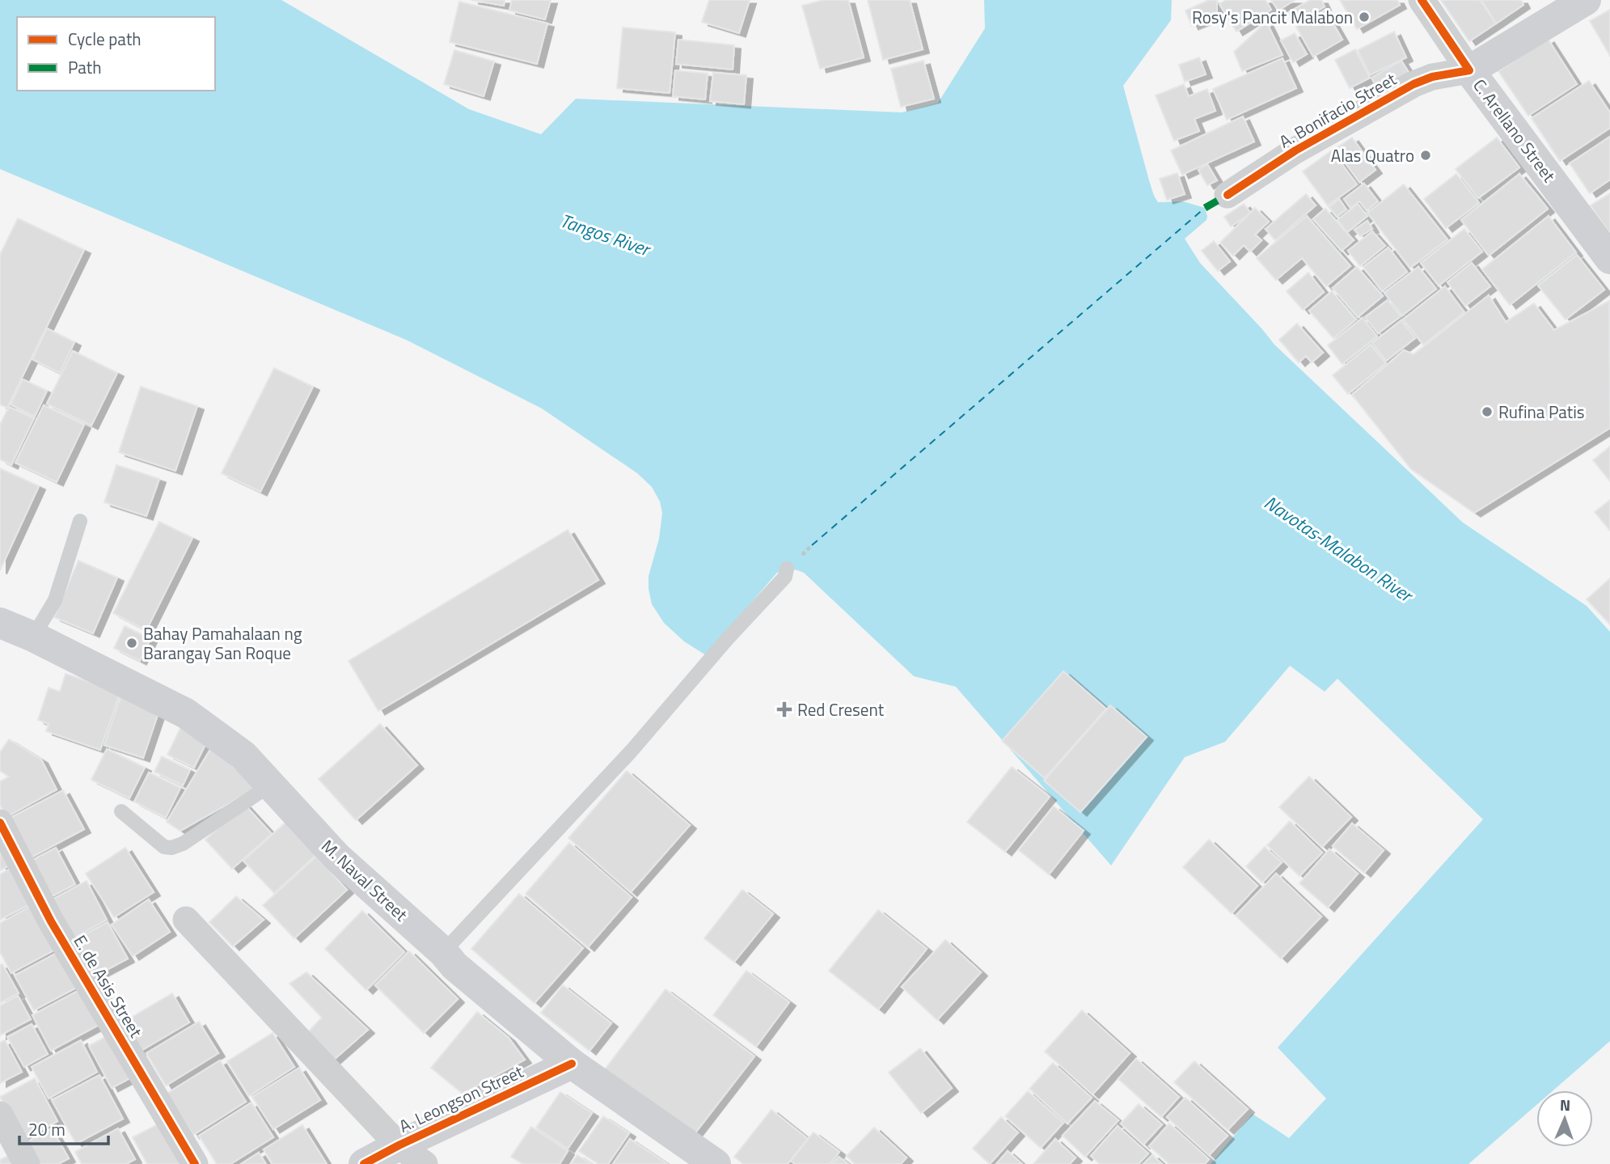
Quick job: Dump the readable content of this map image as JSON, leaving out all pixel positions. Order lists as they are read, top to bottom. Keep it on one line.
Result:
{"streets":{"main road":["A. Bonifacio Street","C. Arellano Street","M. Naval Street","A. Leongson Street"],"street":["E. de Asis Street"]},"crossings":[["A. Bonifacio Street","C. Arellano Street"],["M. Naval Street","A. Leongson Street"]],"water":["Tangos River","Navotas-Malabon River"],"places":{"other":["Rosy's Pancit Malabon","Alas Quatro","Rufina Patis","Bahay Pamahalaan ng Barangay San Roque"],"health":["Red Cresent"]},"legend":["Cycle path","Path"],"scale_bar":"20 m","north":"top"}
